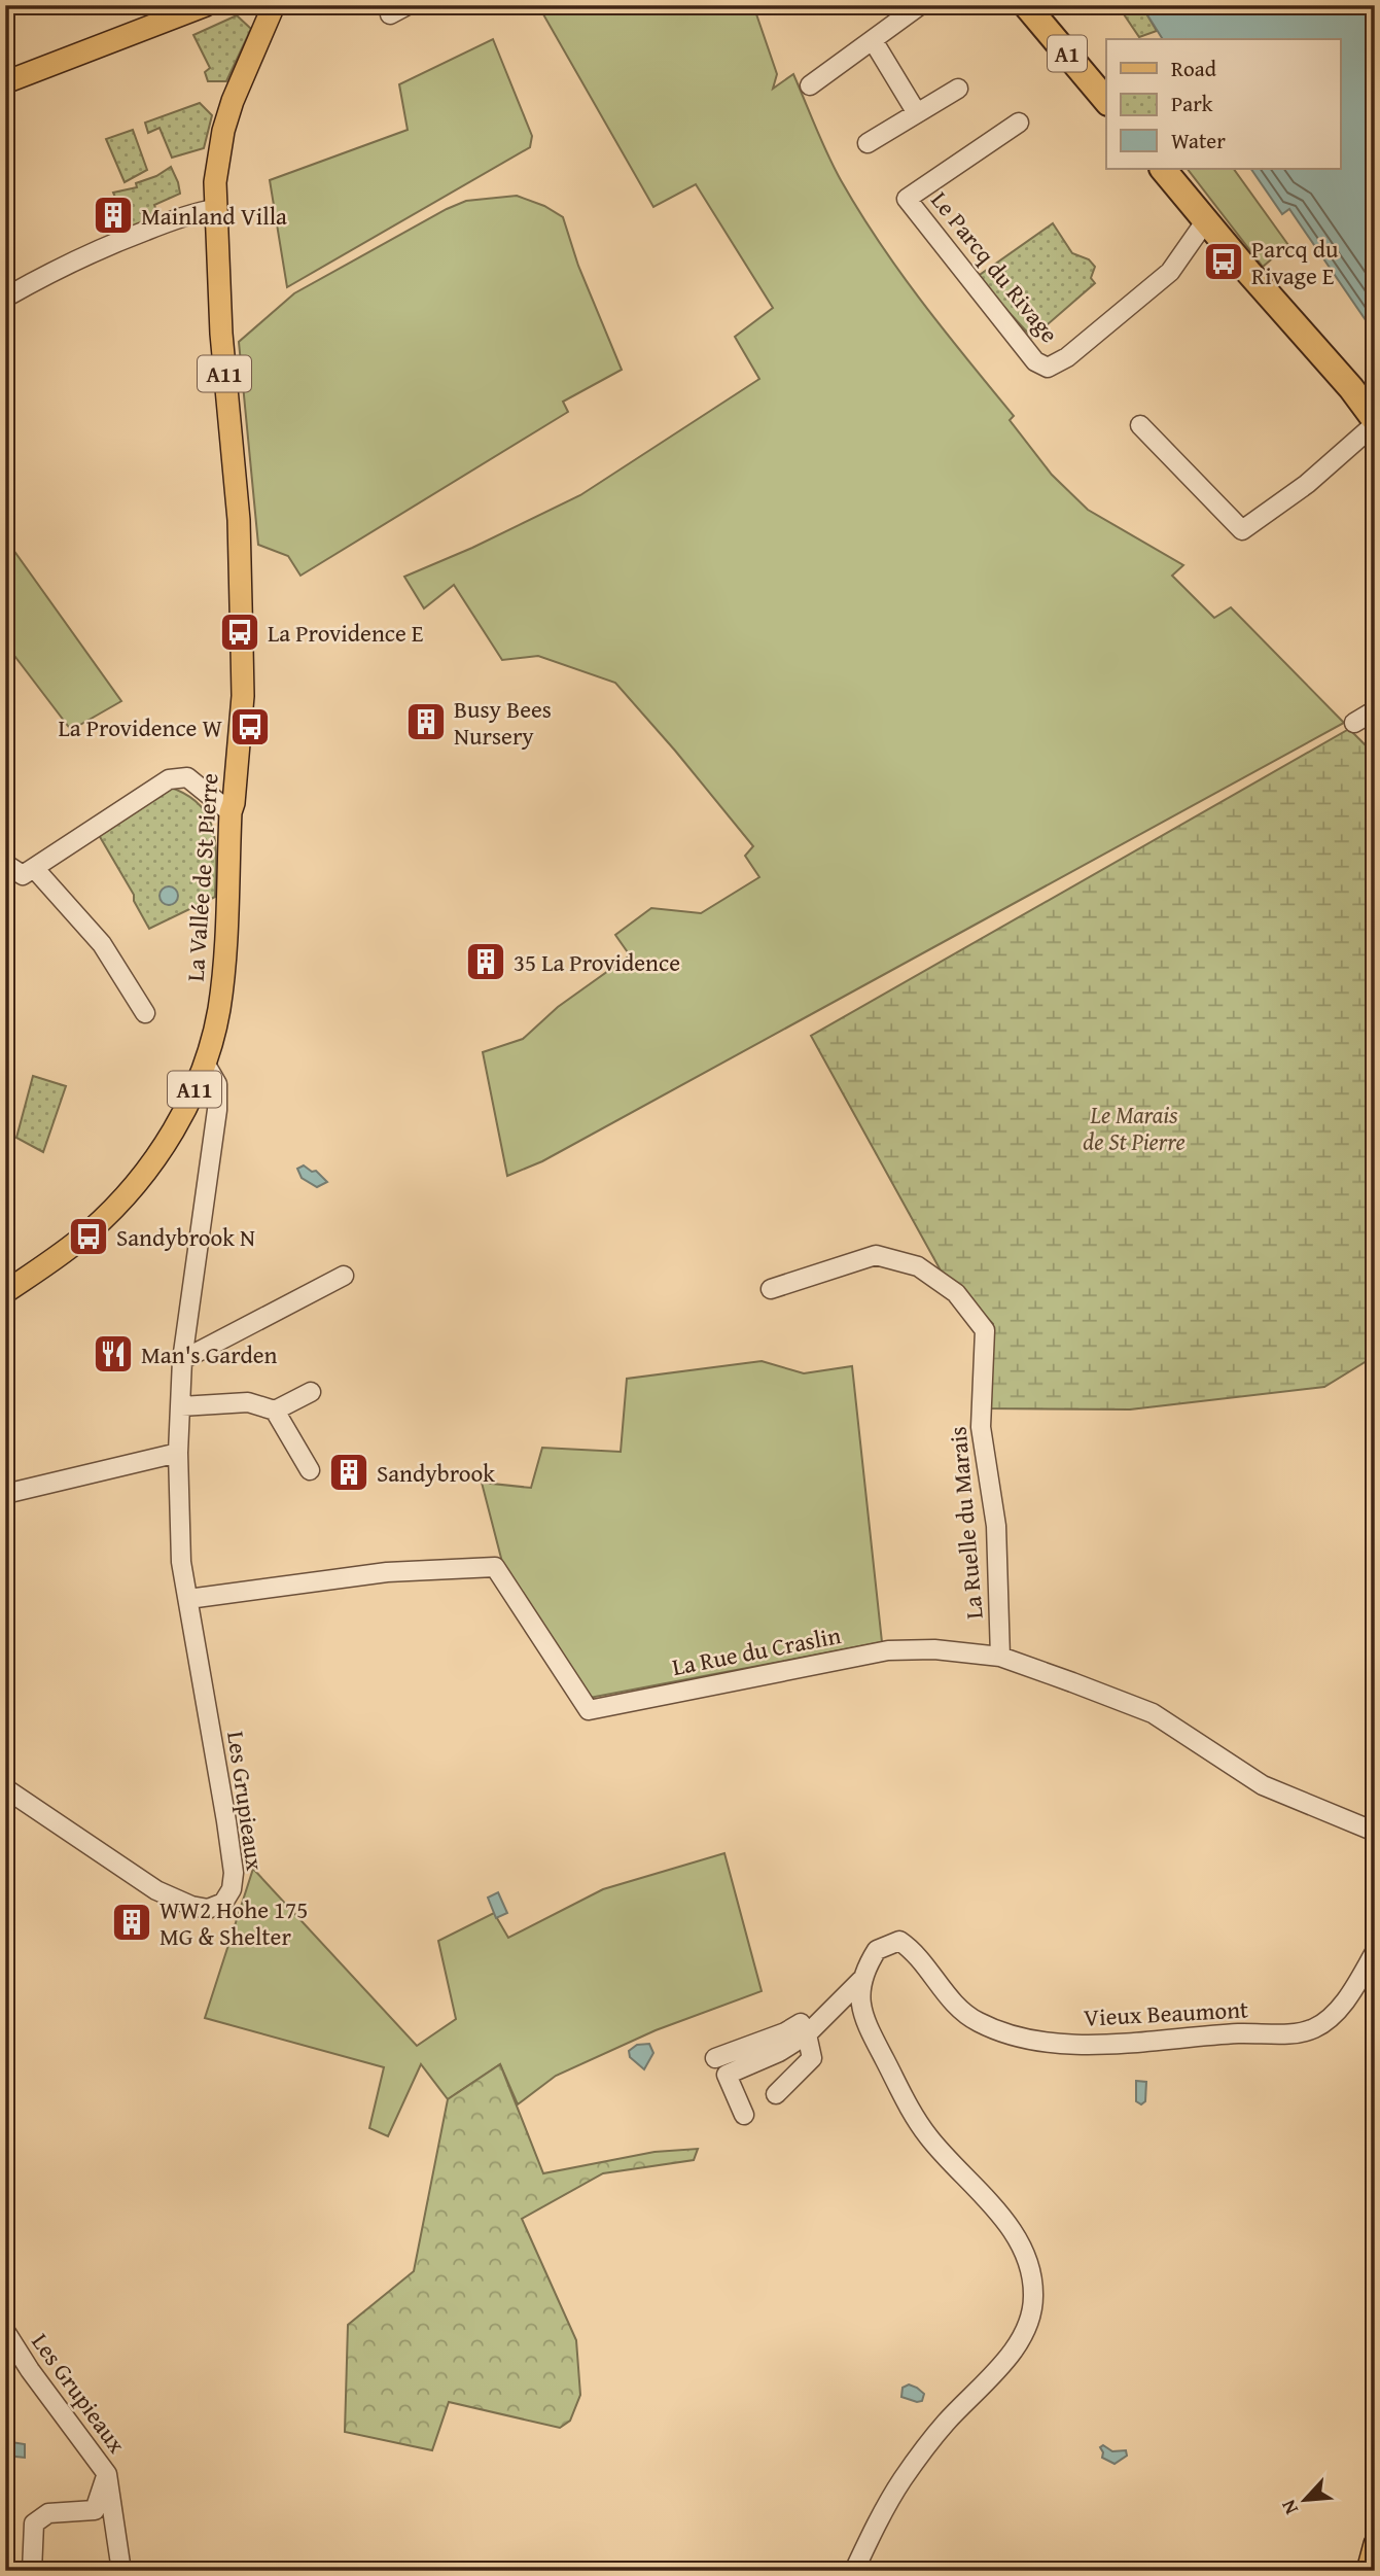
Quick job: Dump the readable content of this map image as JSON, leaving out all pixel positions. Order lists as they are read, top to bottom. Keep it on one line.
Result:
{"streets":{"highway":["A1"],"main road":["A11","La Vallée de St Pierre"],"street":["Le Parcq du Rivage","La Ruelle du Marais","La Rue du Craslin","Les Grupieaux","Vieux Beaumont"]},"crossings":[["La Vallée de St Pierre","Les Grupieaux"],["La Ruelle du Marais","La Rue du Craslin"],["La Rue du Craslin","Les Grupieaux"]],"parks":["Le Marais de St Pierre"],"places":{"building":["Mainland Villa","Busy Bees Nursery","35 La Providence","Sandybrook","WW2 Hohe 175 MG & Shelter"],"bus stop":["Parcq du Rivage E","La Providence E","La Providence W","Sandybrook N"],"restaurant":["Man's Garden"]},"legend":["Road","Park","Water"],"north":"bottom left"}
